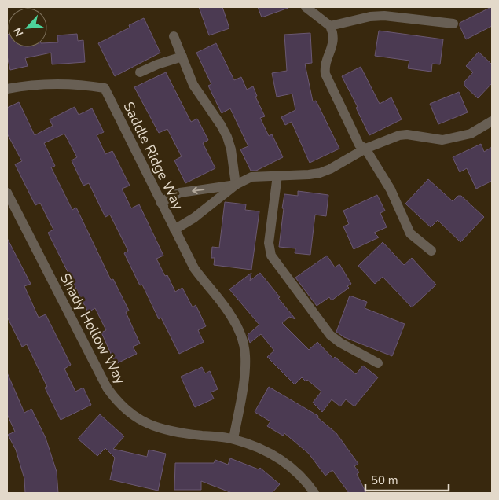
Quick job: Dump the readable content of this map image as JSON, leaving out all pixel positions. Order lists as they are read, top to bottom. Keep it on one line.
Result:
{"streets":{"street":["Saddle Ridge Way","Shady Hollow Way"]},"crossings":[["Saddle Ridge Way","Shady Hollow Way"]],"scale_bar":"50 m","north":"bottom left"}
